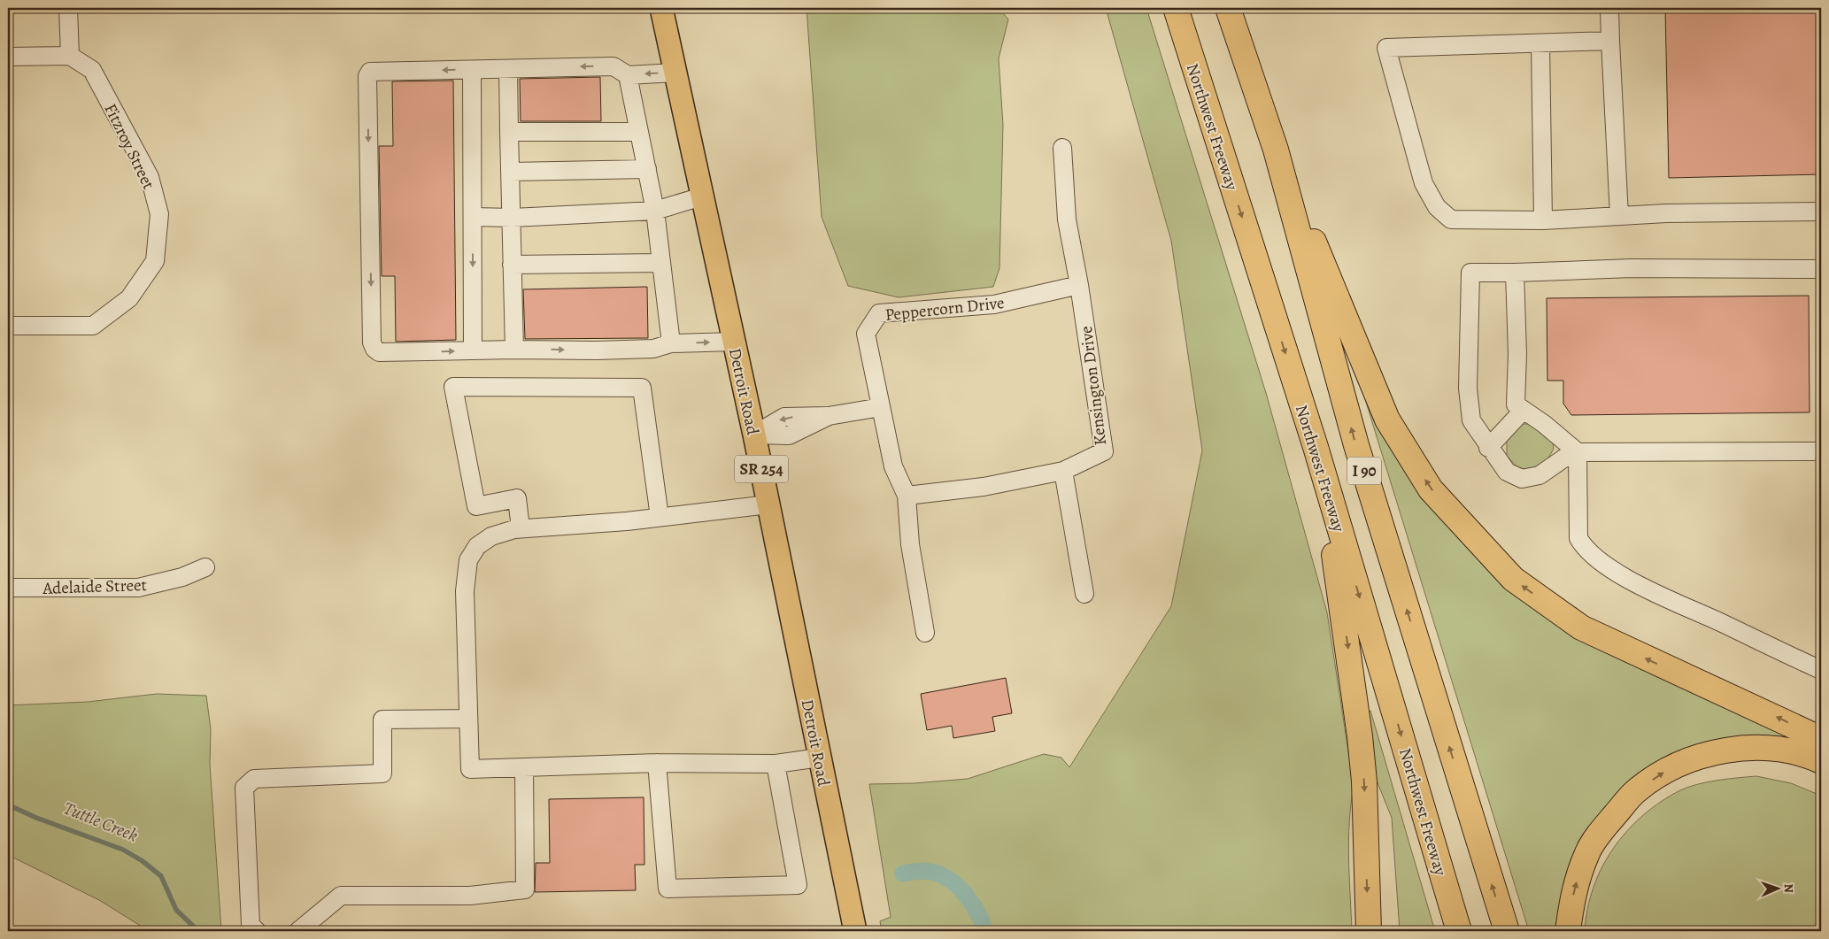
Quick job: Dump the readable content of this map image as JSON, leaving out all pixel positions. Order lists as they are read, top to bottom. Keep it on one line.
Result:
{"streets":{"highway":["Northwest Freeway","I 90"],"main road":["Detroit Road","SR 254"],"street":["Fitzroy Street","Peppercorn Drive","Kensington Drive","Adelaide Street"]},"crossings":[["Peppercorn Drive","Kensington Drive"]],"water":["Tuttle Creek"],"north":"right"}
